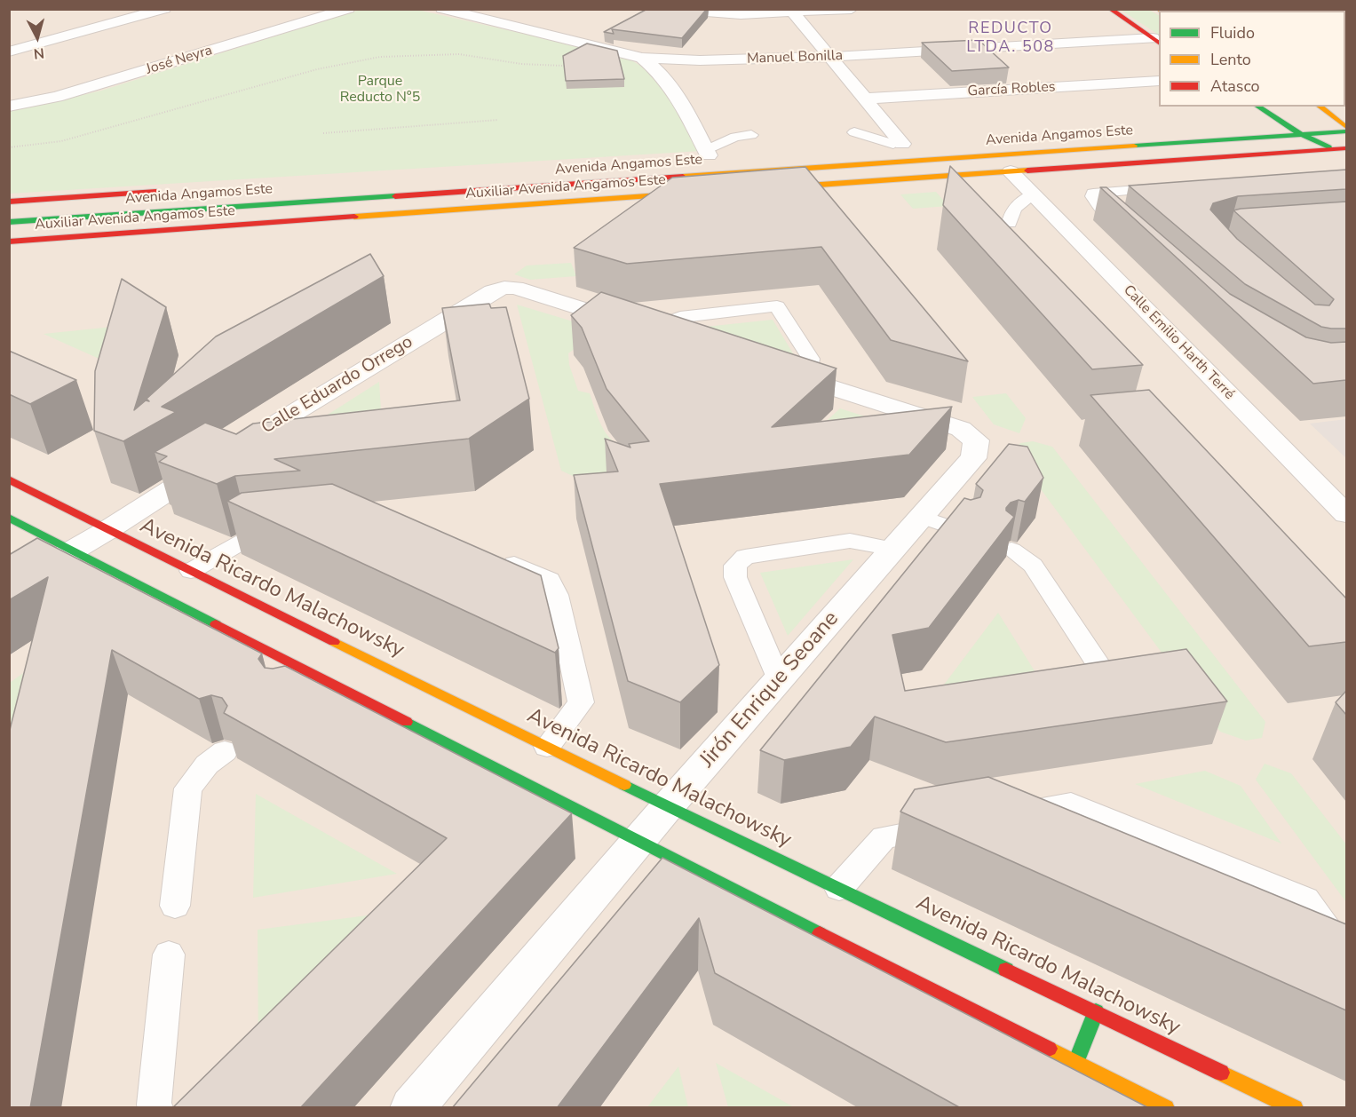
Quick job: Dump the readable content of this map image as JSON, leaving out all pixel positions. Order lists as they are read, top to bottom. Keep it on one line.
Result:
{"streets":{"street":["Manuel Bonilla","José Neyra","García Robles","Avenida Angamos Este","Auxiliar Avenida Angamos Este","Calle Emilio Harth Terré","Calle Eduardo Orrego","Avenida Ricardo Malachowsky","Jirón Enrique Seoane"]},"crossings":[["Calle Eduardo Orrego","Avenida Ricardo Malachowsky"],["Avenida Ricardo Malachowsky","Jirón Enrique Seoane"]],"districts":["REDUCTO LTDA. 508"],"parks":["Parque Reducto N°5"],"legend":["Fluido","Lento","Atasco"],"north":"bottom"}
